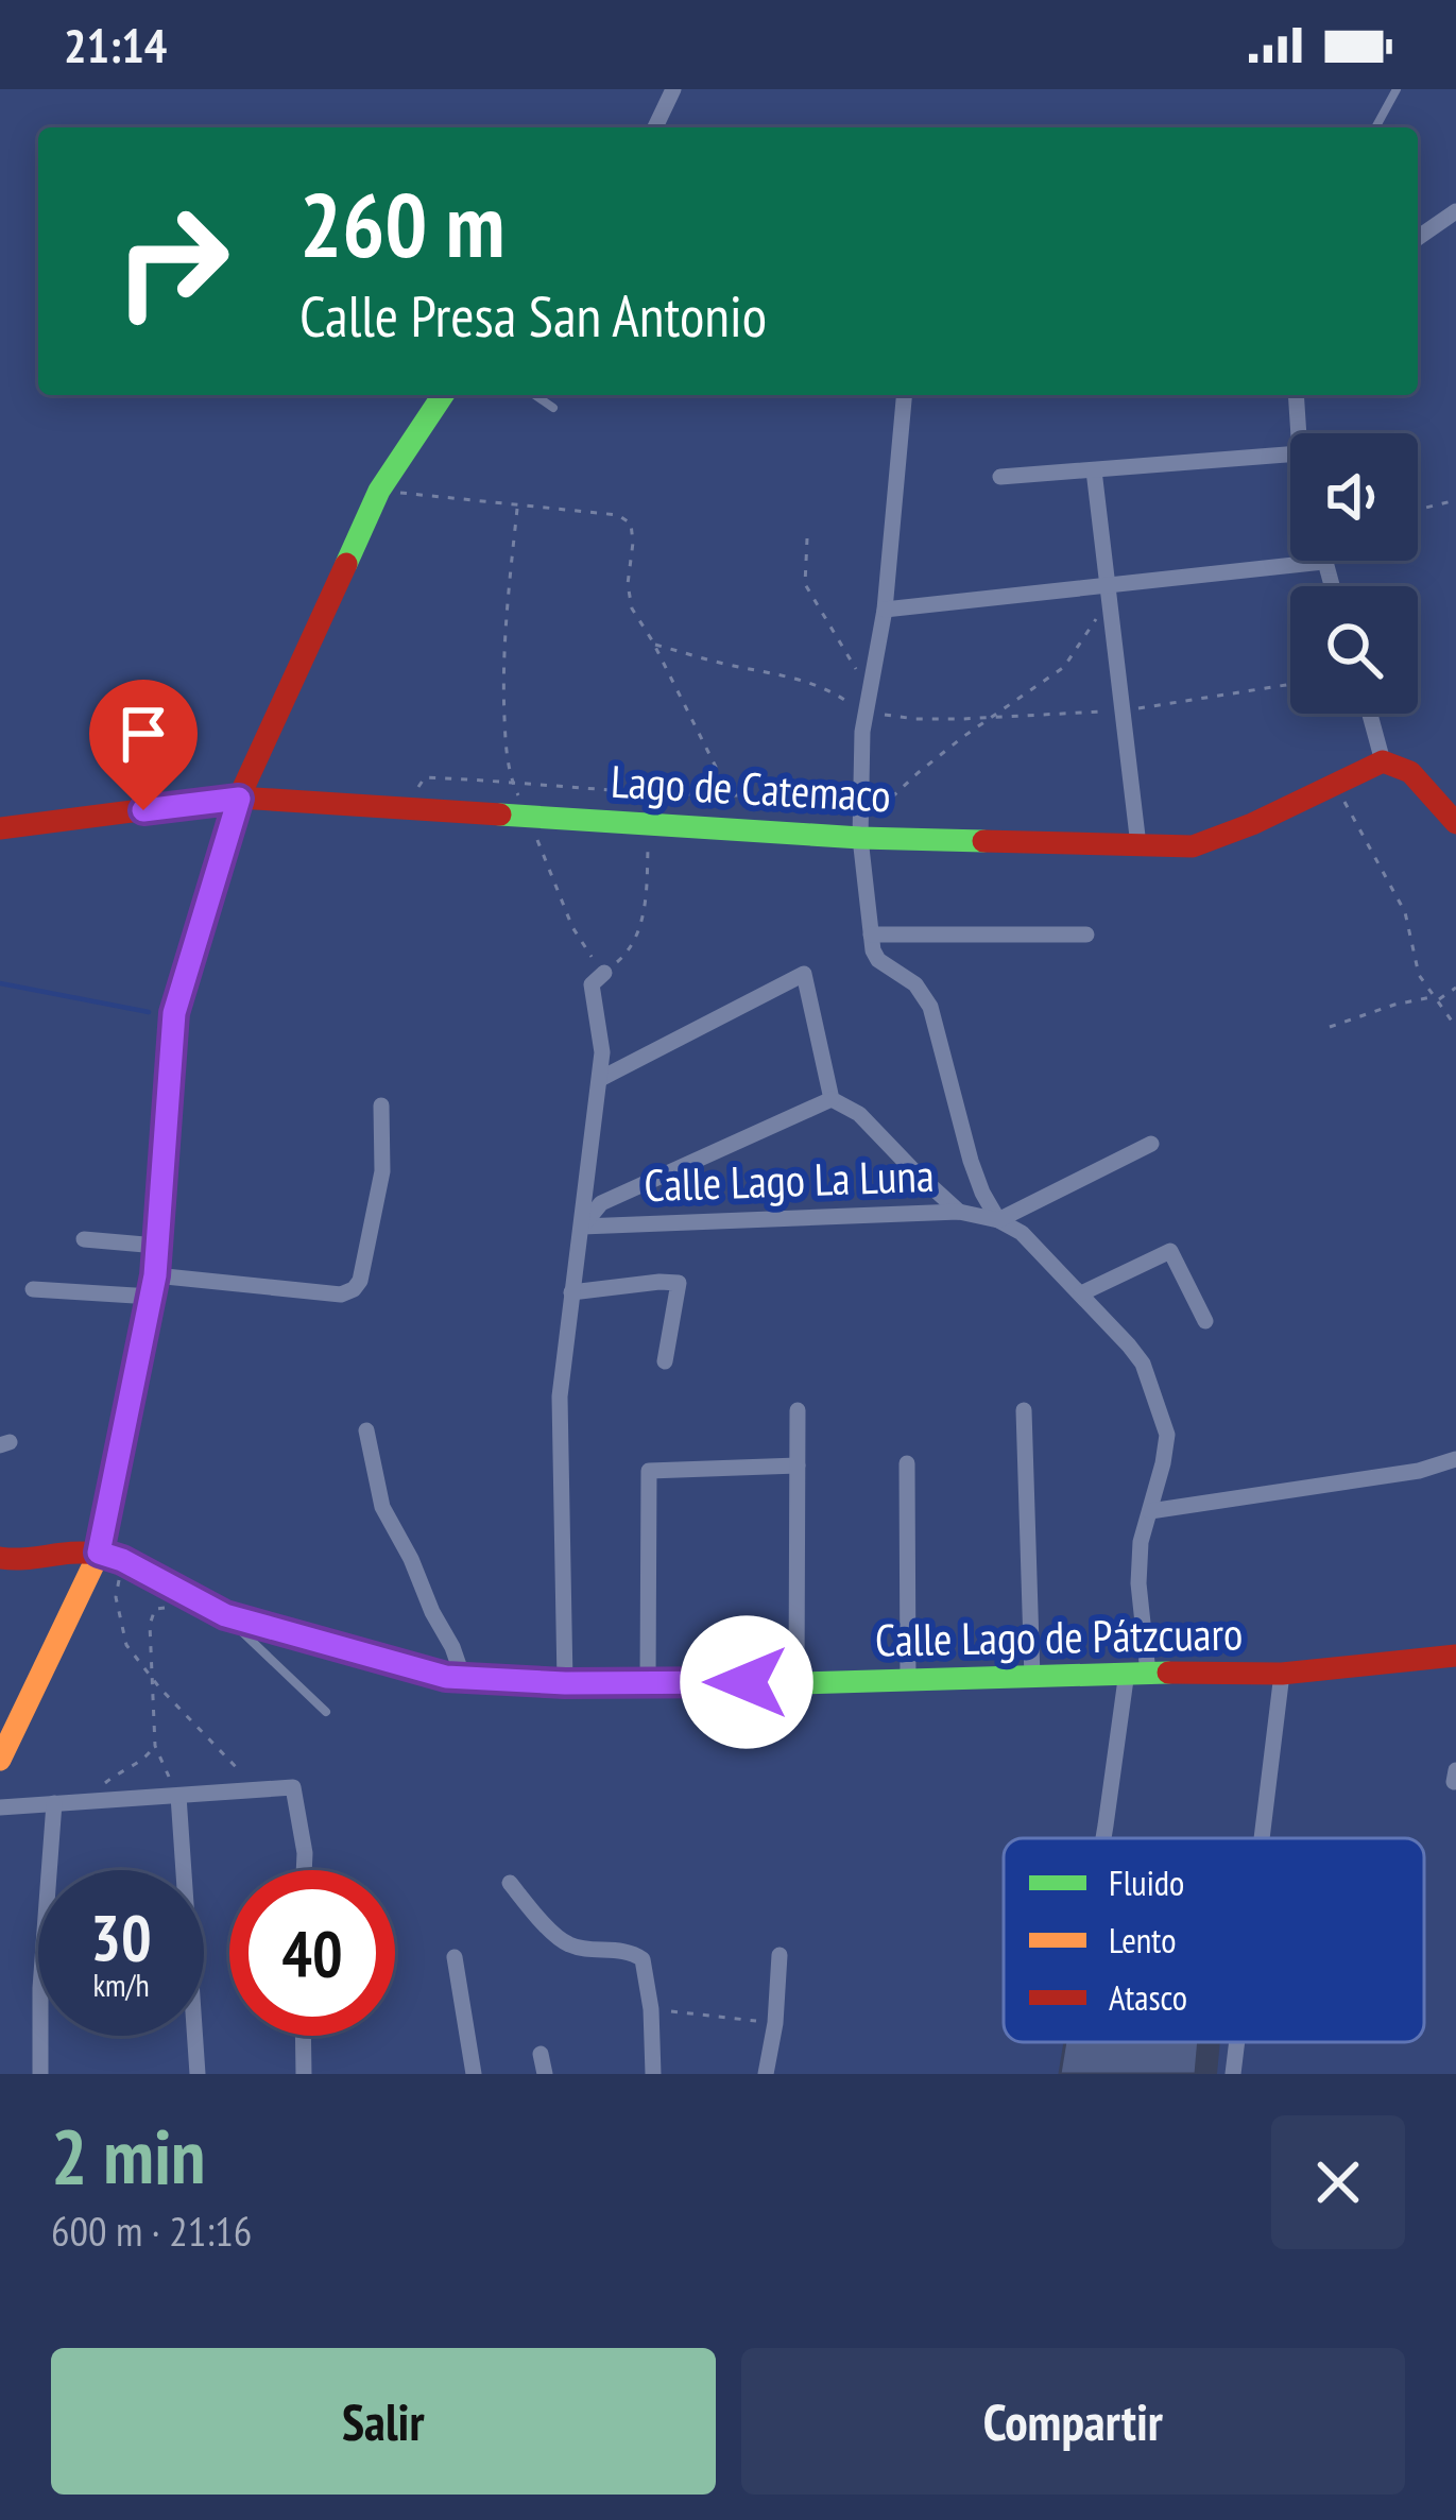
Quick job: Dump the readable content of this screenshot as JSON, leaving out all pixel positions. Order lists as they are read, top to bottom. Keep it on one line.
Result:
{"streets":{"street":["Lago de Catemaco","Calle Lago La Luna","Calle Lago de Pátzcuaro"]},"legend":["Fluido","Lento","Atasco"],"page":{"status":"21:14","turn":["260 m","Calle Presa San Antonio"],"speed":"30 km/h","limit":"40","heading":["2 min","600 m · 21:16"],"buttons":["Salir","Compartir"]}}
